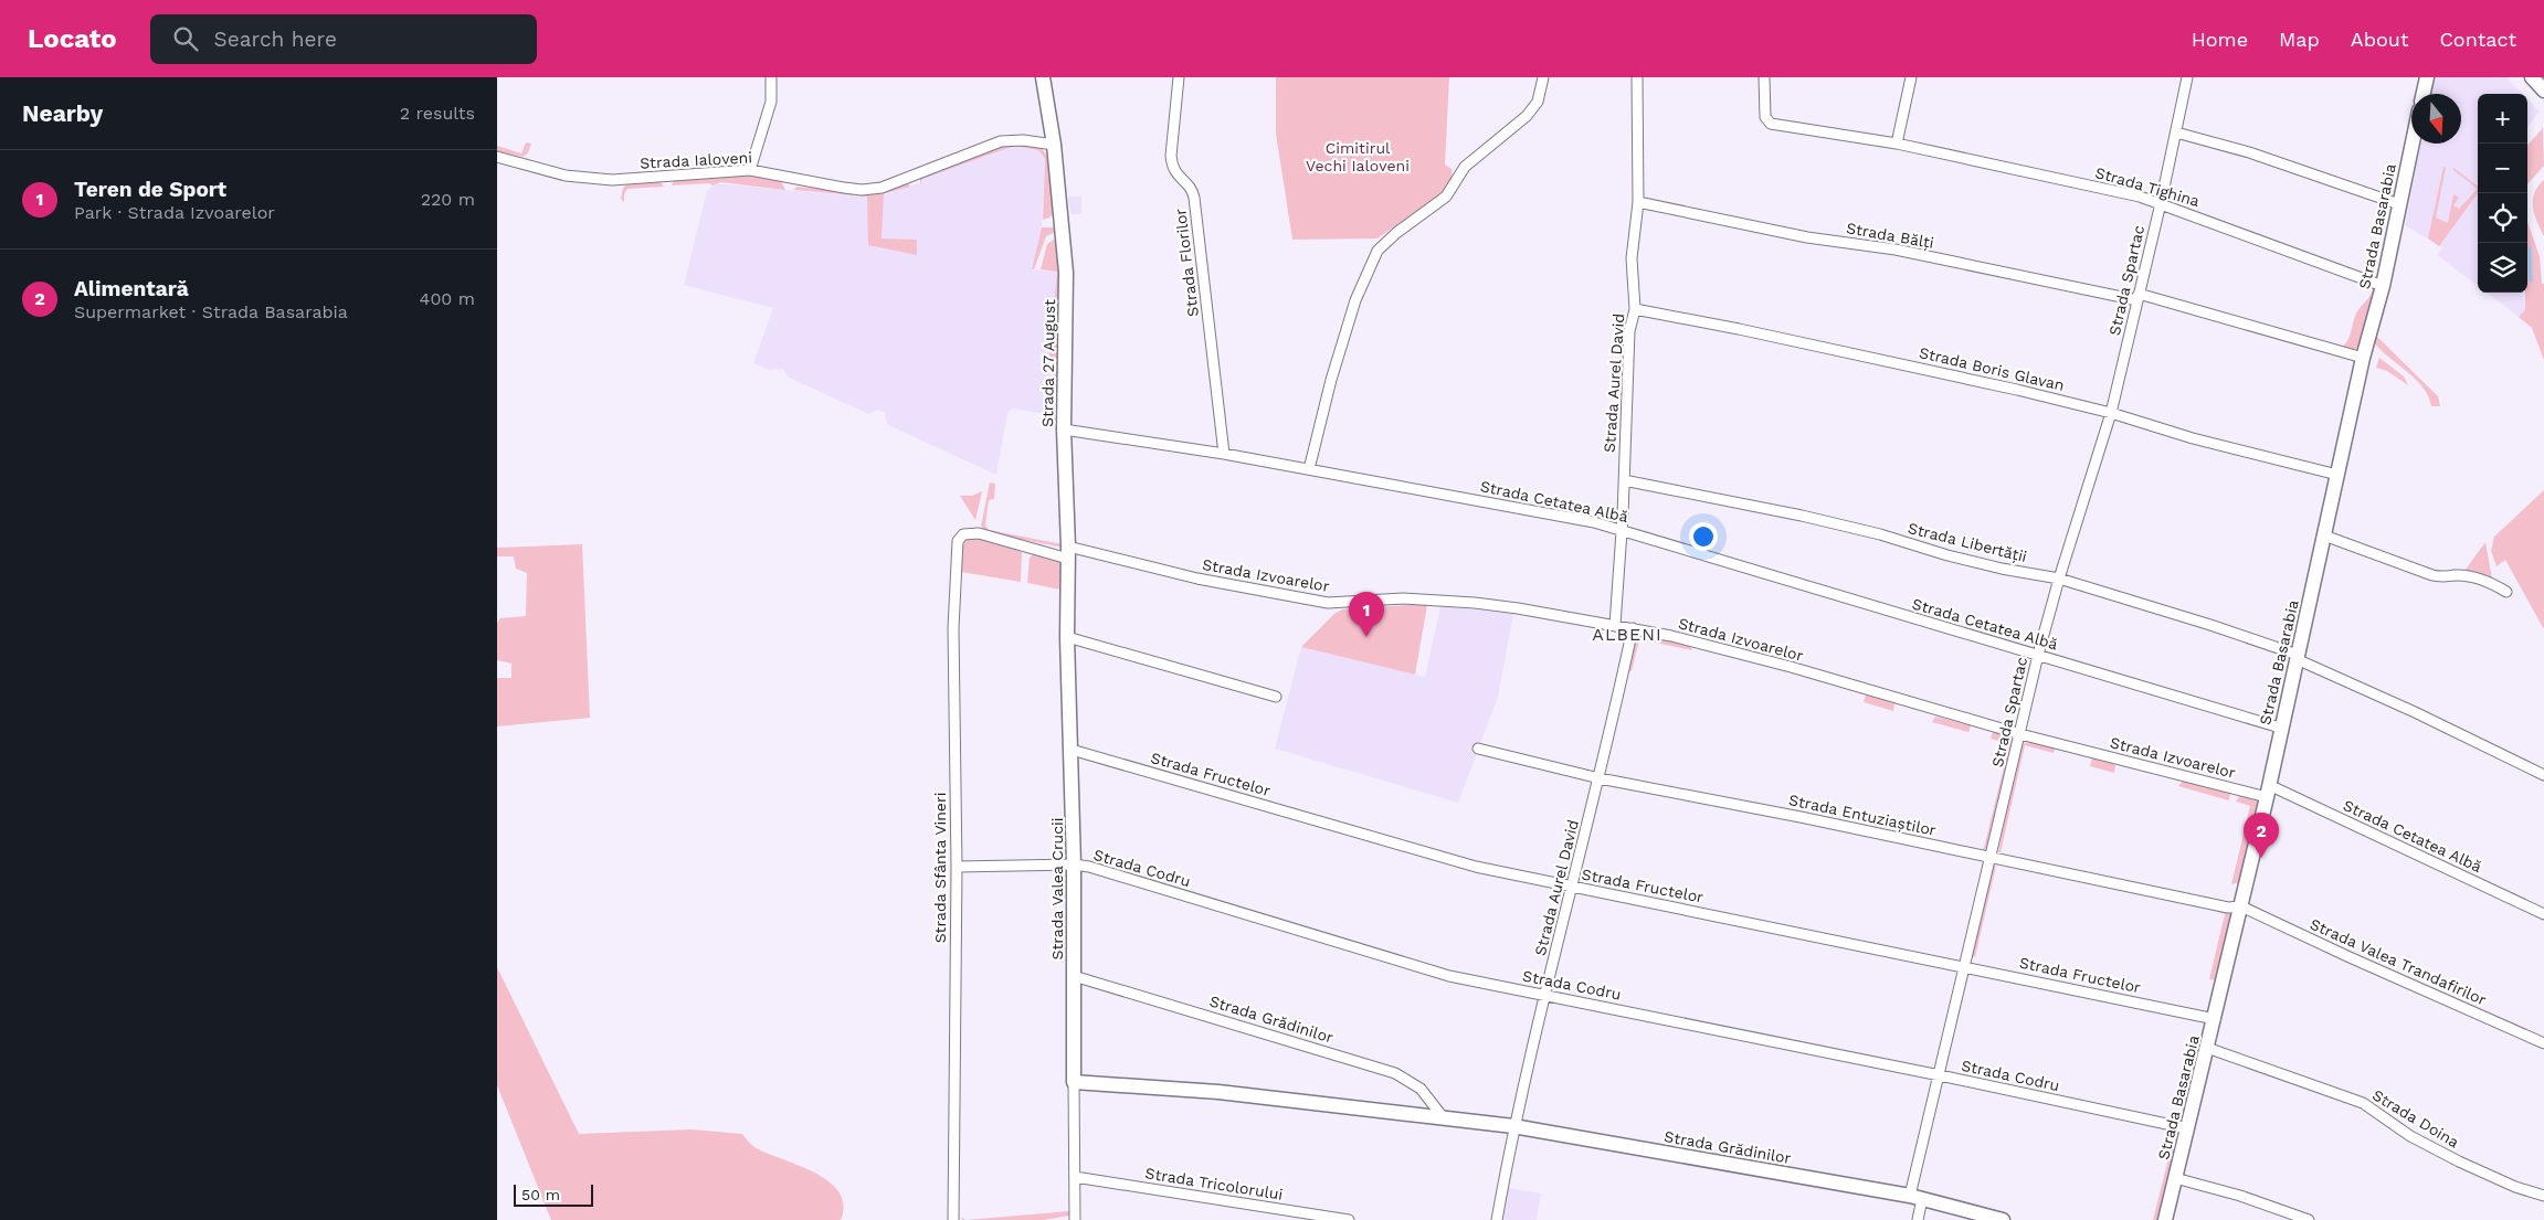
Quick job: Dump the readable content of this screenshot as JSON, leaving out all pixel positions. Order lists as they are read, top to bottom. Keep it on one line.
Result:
{"streets":{"street":["Strada Ialoveni","Strada Tighina","Strada Basarabia","Strada Bălți","Strada Florilor","Strada Spartac","Strada 27 August","Strada Boris Glavan","Strada Aurel David","Strada Cetatea Albă","Strada Libertății","Strada Izvoarelor","Strada Fructelor","Strada Entuziaștilor","Strada Sfânta Vineri","Strada Codru","Strada Valea Crucii","Strada Valea Trandafirilor","Strada Grădinilor","Strada Doina","Strada Tricolorului"]},"crossings":[["Strada Ialoveni","Strada 27 August"],["Strada Tighina","Strada Basarabia"],["Strada Tighina","Strada Spartac"],["Strada Basarabia","Strada Bălți"],["Strada Basarabia","Strada Boris Glavan"],["Strada Basarabia","Strada Cetatea Albă"],["Strada Basarabia","Strada Libertății"],["Strada Basarabia","Strada Izvoarelor"],["Strada Basarabia","Strada Fructelor"],["Strada Basarabia","Strada Entuziaștilor"],["Strada Basarabia","Strada Codru"],["Strada Basarabia","Strada Valea Trandafirilor"],["Strada Basarabia","Strada Doina"],["Strada Bălți","Strada Spartac"],["Strada Bălți","Strada Aurel David"],["Strada Florilor","Strada Cetatea Albă"],["Strada Spartac","Strada Boris Glavan"],["Strada Spartac","Strada Cetatea Albă"],["Strada Spartac","Strada Libertății"],["Strada Spartac","Strada Izvoarelor"],["Strada Spartac","Strada Fructelor"],["Strada Spartac","Strada Entuziaștilor"],["Strada Spartac","Strada Codru"],["Strada Spartac","Strada Grădinilor"],["Strada 27 August","Strada Cetatea Albă"],["Strada 27 August","Strada Izvoarelor"],["Strada 27 August","Strada Sfânta Vineri"],["Strada 27 August","Strada Valea Crucii"],["Strada Boris Glavan","Strada Aurel David"],["Strada Aurel David","Strada Cetatea Albă"],["Strada Aurel David","Strada Libertății"],["Strada Aurel David","Strada Izvoarelor"],["Strada Aurel David","Strada Fructelor"],["Strada Aurel David","Strada Entuziaștilor"],["Strada Aurel David","Strada Codru"],["Strada Aurel David","Strada Grădinilor"],["Strada Cetatea Albă","Strada Izvoarelor"],["Strada Izvoarelor","Strada Sfânta Vineri"],["Strada Izvoarelor","Strada Valea Crucii"],["Strada Fructelor","Strada Valea Crucii"],["Strada Entuziaștilor","Strada Valea Trandafirilor"],["Strada Sfânta Vineri","Strada Codru"],["Strada Sfânta Vineri","Strada Valea Crucii"],["Strada Codru","Strada Valea Crucii"],["Strada Valea Crucii","Strada Grădinilor"],["Strada Valea Crucii","Strada Tricolorului"]],"districts":["ALBENI"],"parks":["Cimitirul Vechi Ialoveni"],"scale_bar":"50 m","north":"bottom","page":{"header":"Locato","search":"Search here","nav":["Home","Map","About","Contact"],"heading":["Nearby","2 results"],"map_buttons":["+","−"],"list":[{"mark":"1","name":"Teren de Sport","note":"Park · Strada Izvoarelor","value":"220 m"},{"mark":"2","name":"Alimentară","note":"Supermarket · Strada Basarabia","value":"400 m"}],"pins":["1","2"],"scale":"50 m"}}
